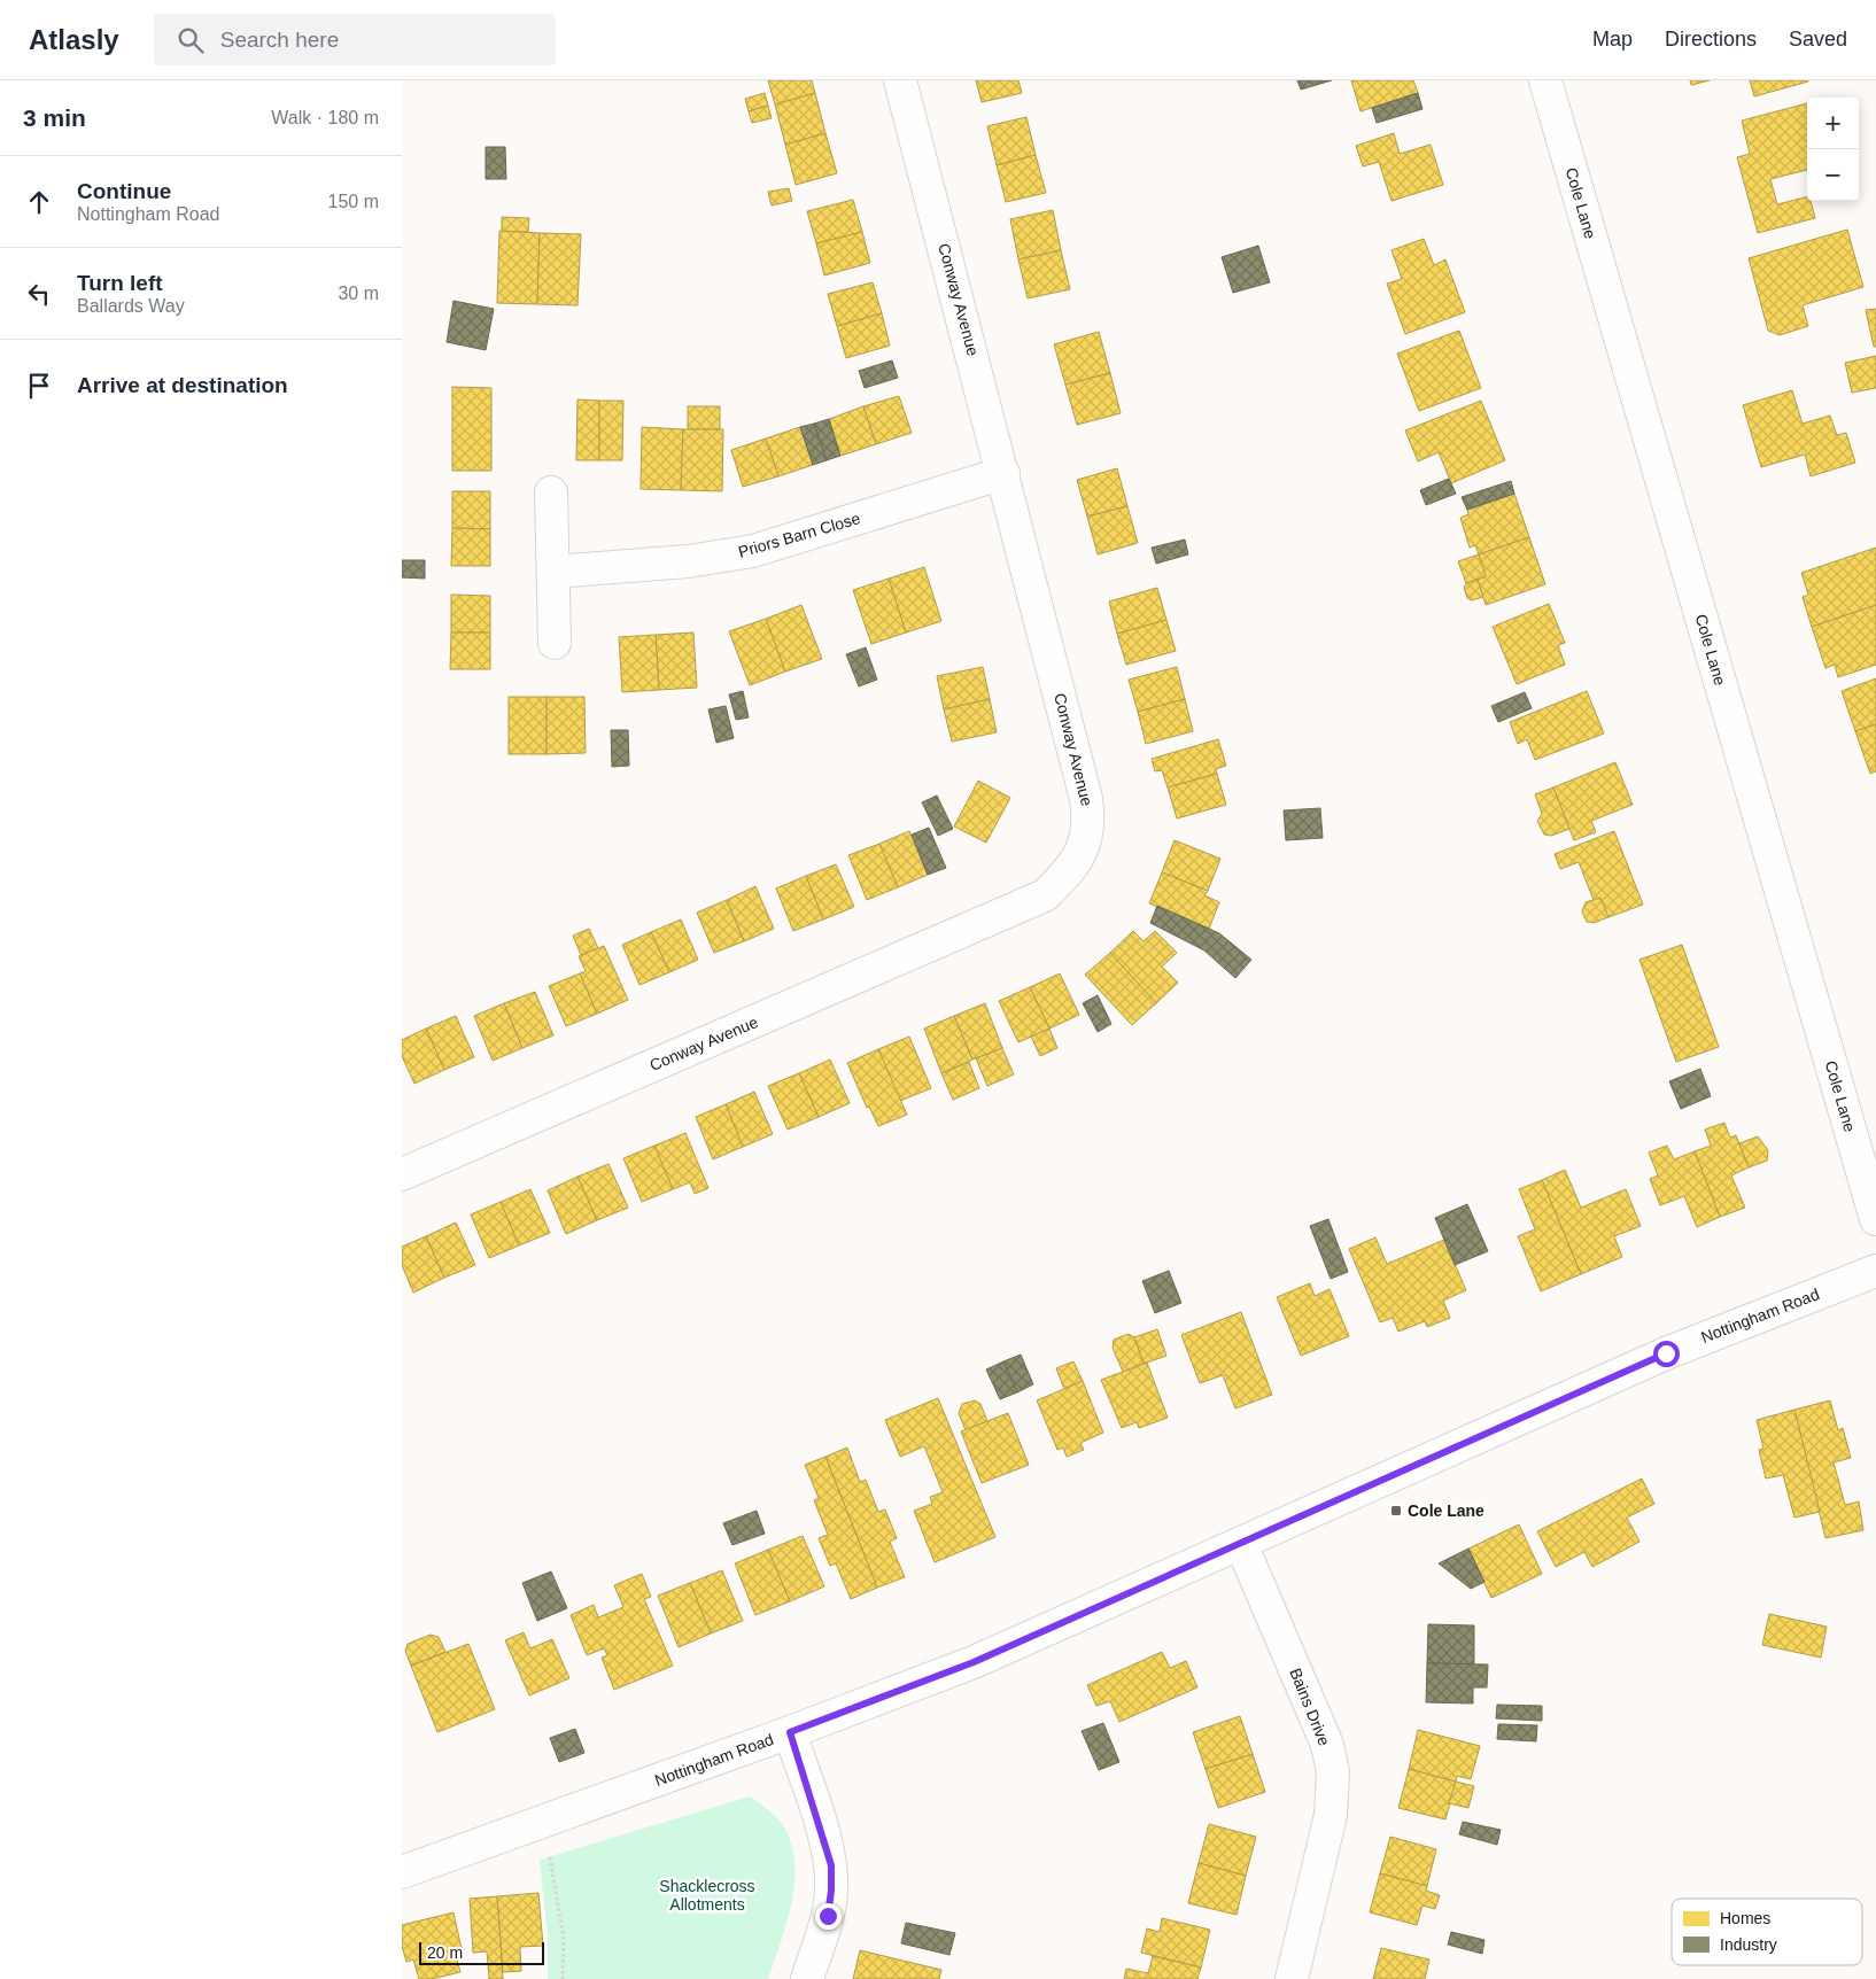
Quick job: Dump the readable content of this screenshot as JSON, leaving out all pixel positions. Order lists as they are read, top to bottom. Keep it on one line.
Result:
{"streets":{"street":["Cole Lane","Conway Avenue","Priors Barn Close","Nottingham Road","Bains Drive"]},"crossings":[["Conway Avenue","Priors Barn Close"],["Nottingham Road","Bains Drive"]],"parks":["Shacklecross Allotments"],"places":{"transit":["Cole Lane"]},"legend":["Homes","Industry"],"scale_bar":"20 m","page":{"header":"Atlasly","search":"Search here","nav":["Map","Directions","Saved"],"heading":["3 min","Walk · 180 m"],"map_buttons":["+","−"],"list":[["Continue","Nottingham Road","150 m"],["Turn left","Ballards Way","30 m"],"Arrive at destination"],"scale":"20 m"}}
